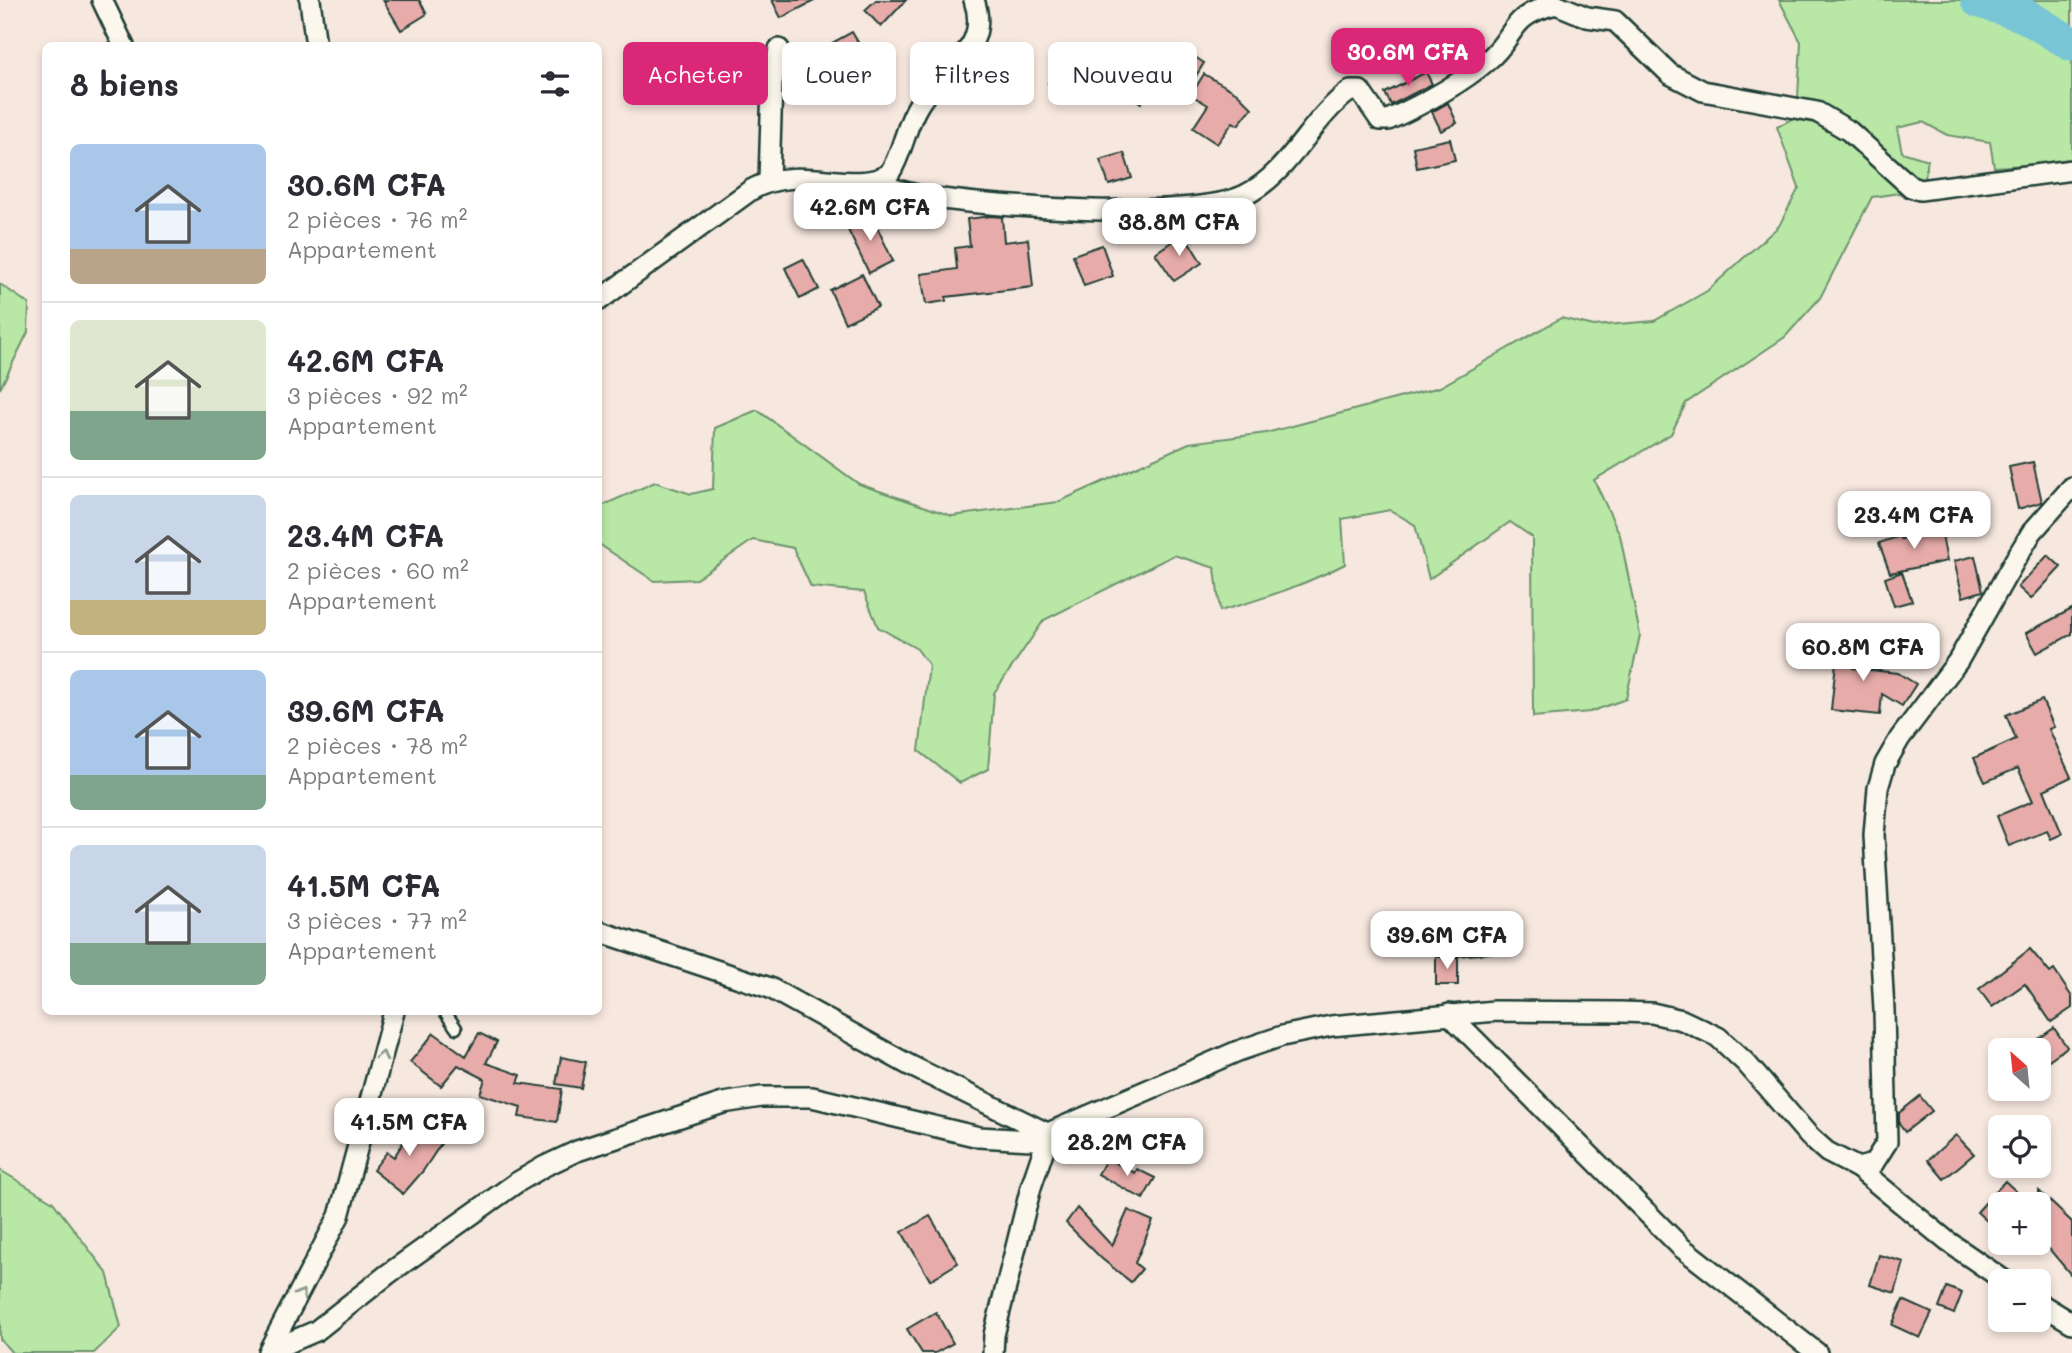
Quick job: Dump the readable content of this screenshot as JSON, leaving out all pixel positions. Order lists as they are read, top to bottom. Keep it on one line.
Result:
{"north":"top left","page":{"price":["30.6M CFA","42.6M CFA","38.8M CFA","23.4M CFA","60.8M CFA","39.6M CFA","41.5M CFA","28.2M CFA"],"chip":["Acheter","Louer","Filtres","Nouveau"],"heading":"8 biens","list":[{"name":"30.6M CFA","note":"2 pièces · 76 m² · Appartement"},{"name":"42.6M CFA","note":"3 pièces · 92 m² · Appartement"},{"name":"23.4M CFA","note":"2 pièces · 60 m² · Appartement"},{"name":"39.6M CFA","note":"2 pièces · 78 m² · Appartement"},{"name":"41.5M CFA","note":"3 pièces · 77 m² · Appartement"}],"map_buttons":["+","−"]}}
